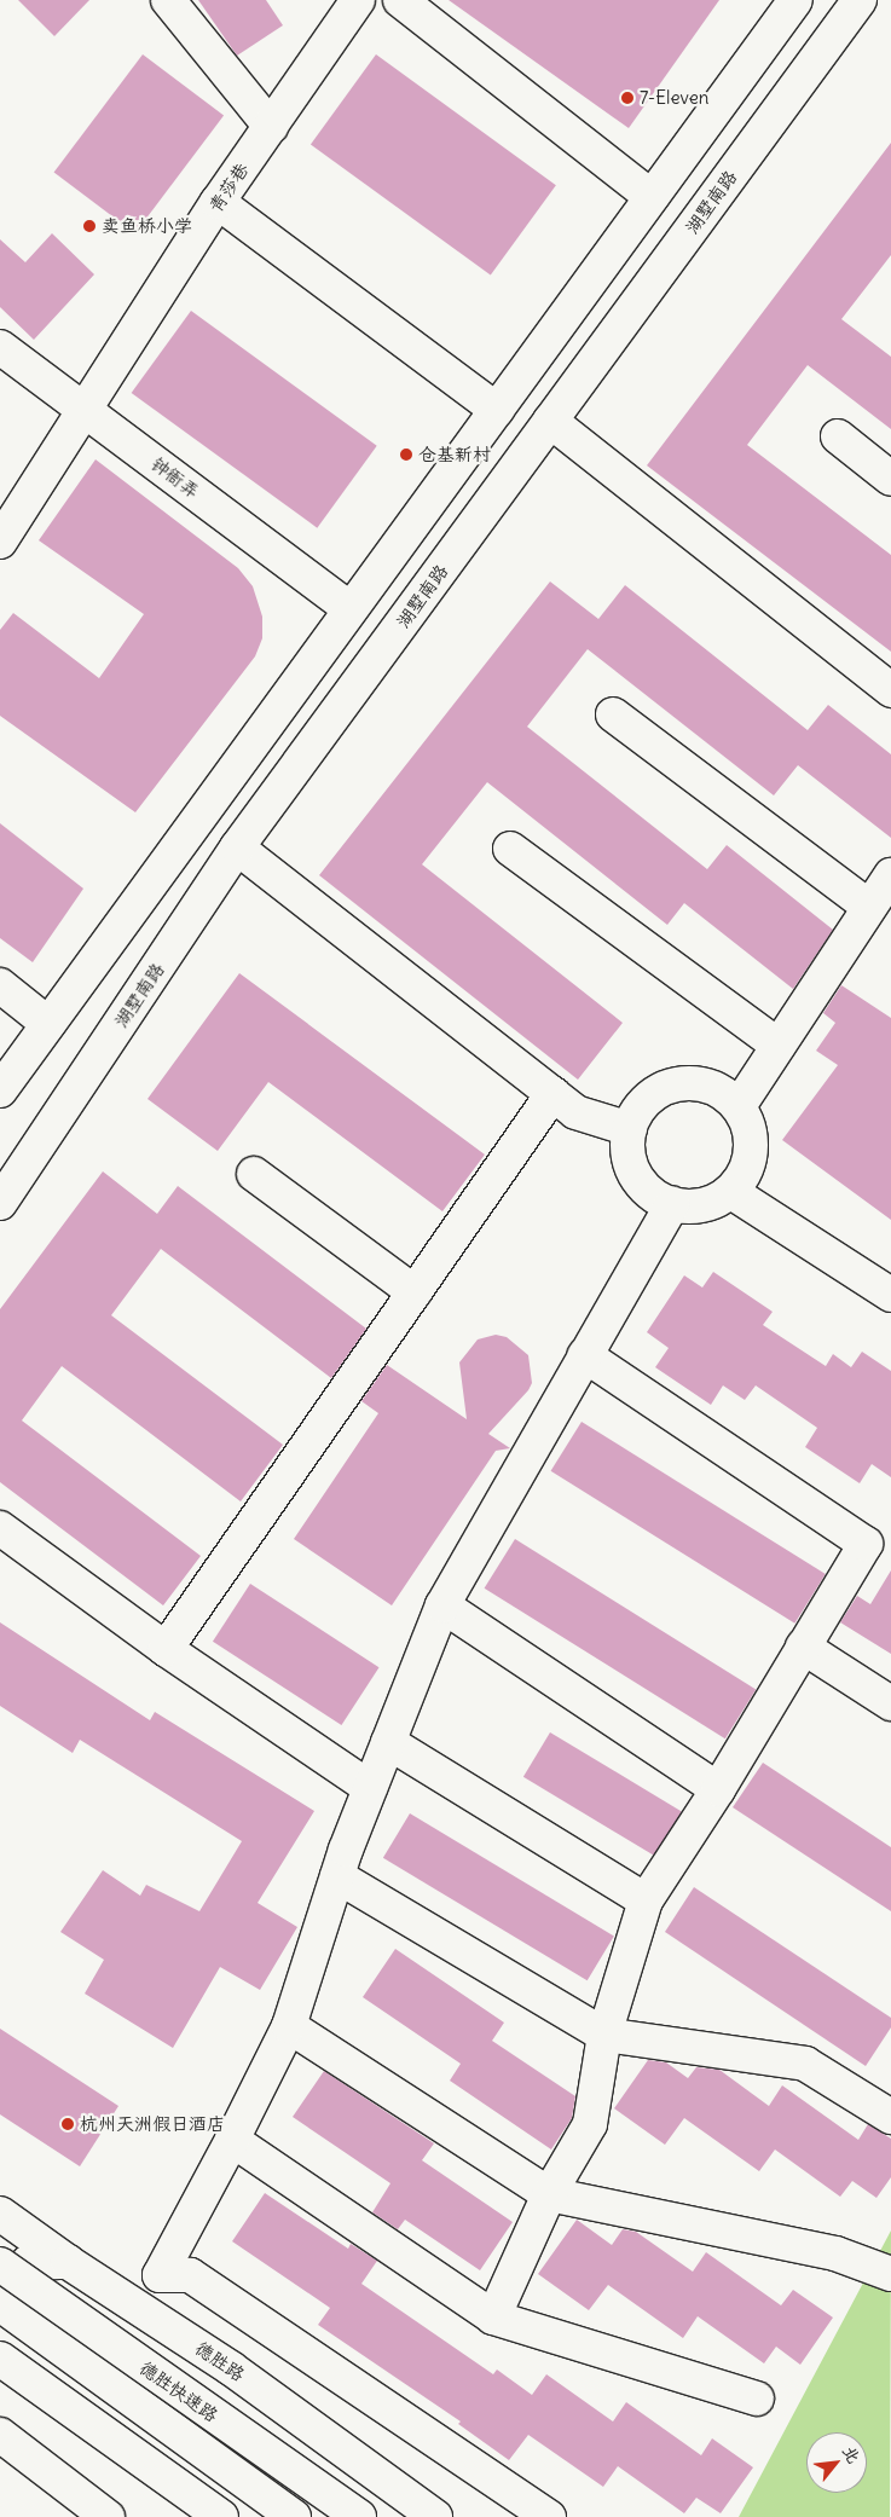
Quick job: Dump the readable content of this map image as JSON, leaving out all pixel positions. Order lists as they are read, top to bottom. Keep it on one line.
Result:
{"streets":{"main road":["青莎巷","湖墅南路","钟衙弄","德胜路","德胜快速路"]},"crossings":[["青莎巷","钟衙弄"]],"places":["7-Eleven","卖鱼桥小学","仓基新村","杭州天洲假日酒店"],"north":"top right"}
